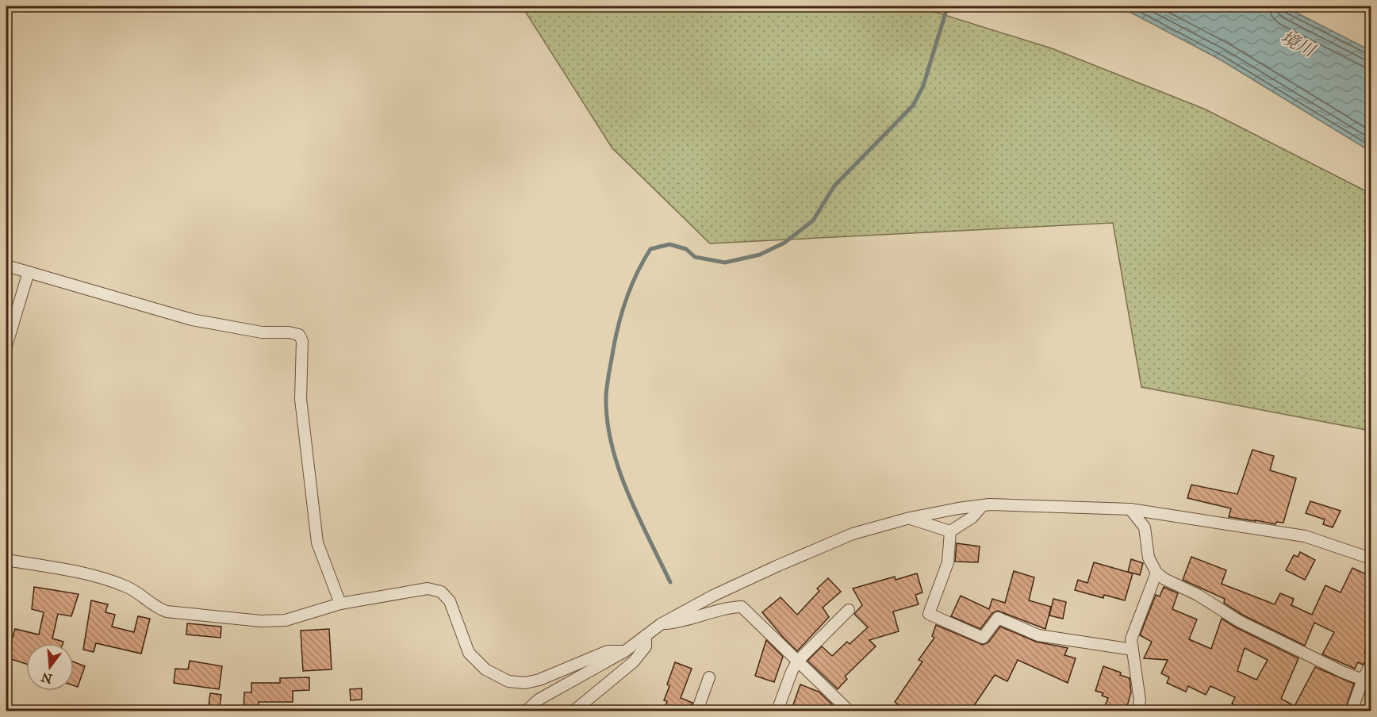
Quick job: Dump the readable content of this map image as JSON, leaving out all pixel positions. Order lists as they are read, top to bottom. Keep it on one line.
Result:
{"water":["境川"],"north":"bottom"}
